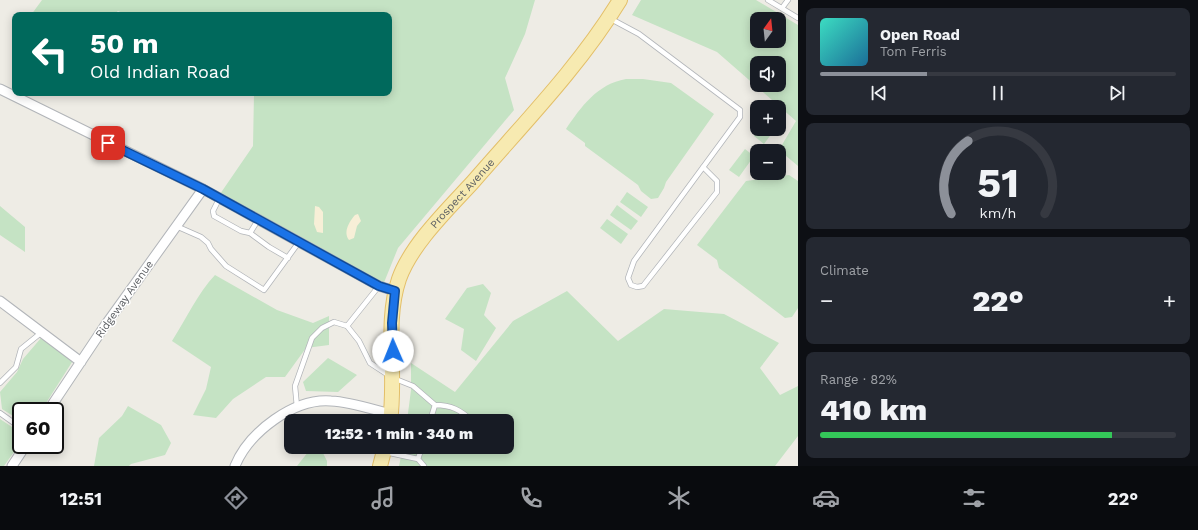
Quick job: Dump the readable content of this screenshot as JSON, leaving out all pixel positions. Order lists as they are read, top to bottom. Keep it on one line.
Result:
{"streets":{"main road":["Prospect Avenue"],"street":["Ridgeway Avenue"]},"north":"top","page":{"map_buttons":["+","−"],"turn":["50 m","Old Indian Road"],"song":["Open Road","Tom Ferris"],"tile":["Climate",["Range · 82%","410 km"]],"heat":["−","22°","+"],"limit":"60","trip":"12:52 · 1 min · 340 m","tabs":["12:51","22°"],"gauge":["51","km/h"]}}
